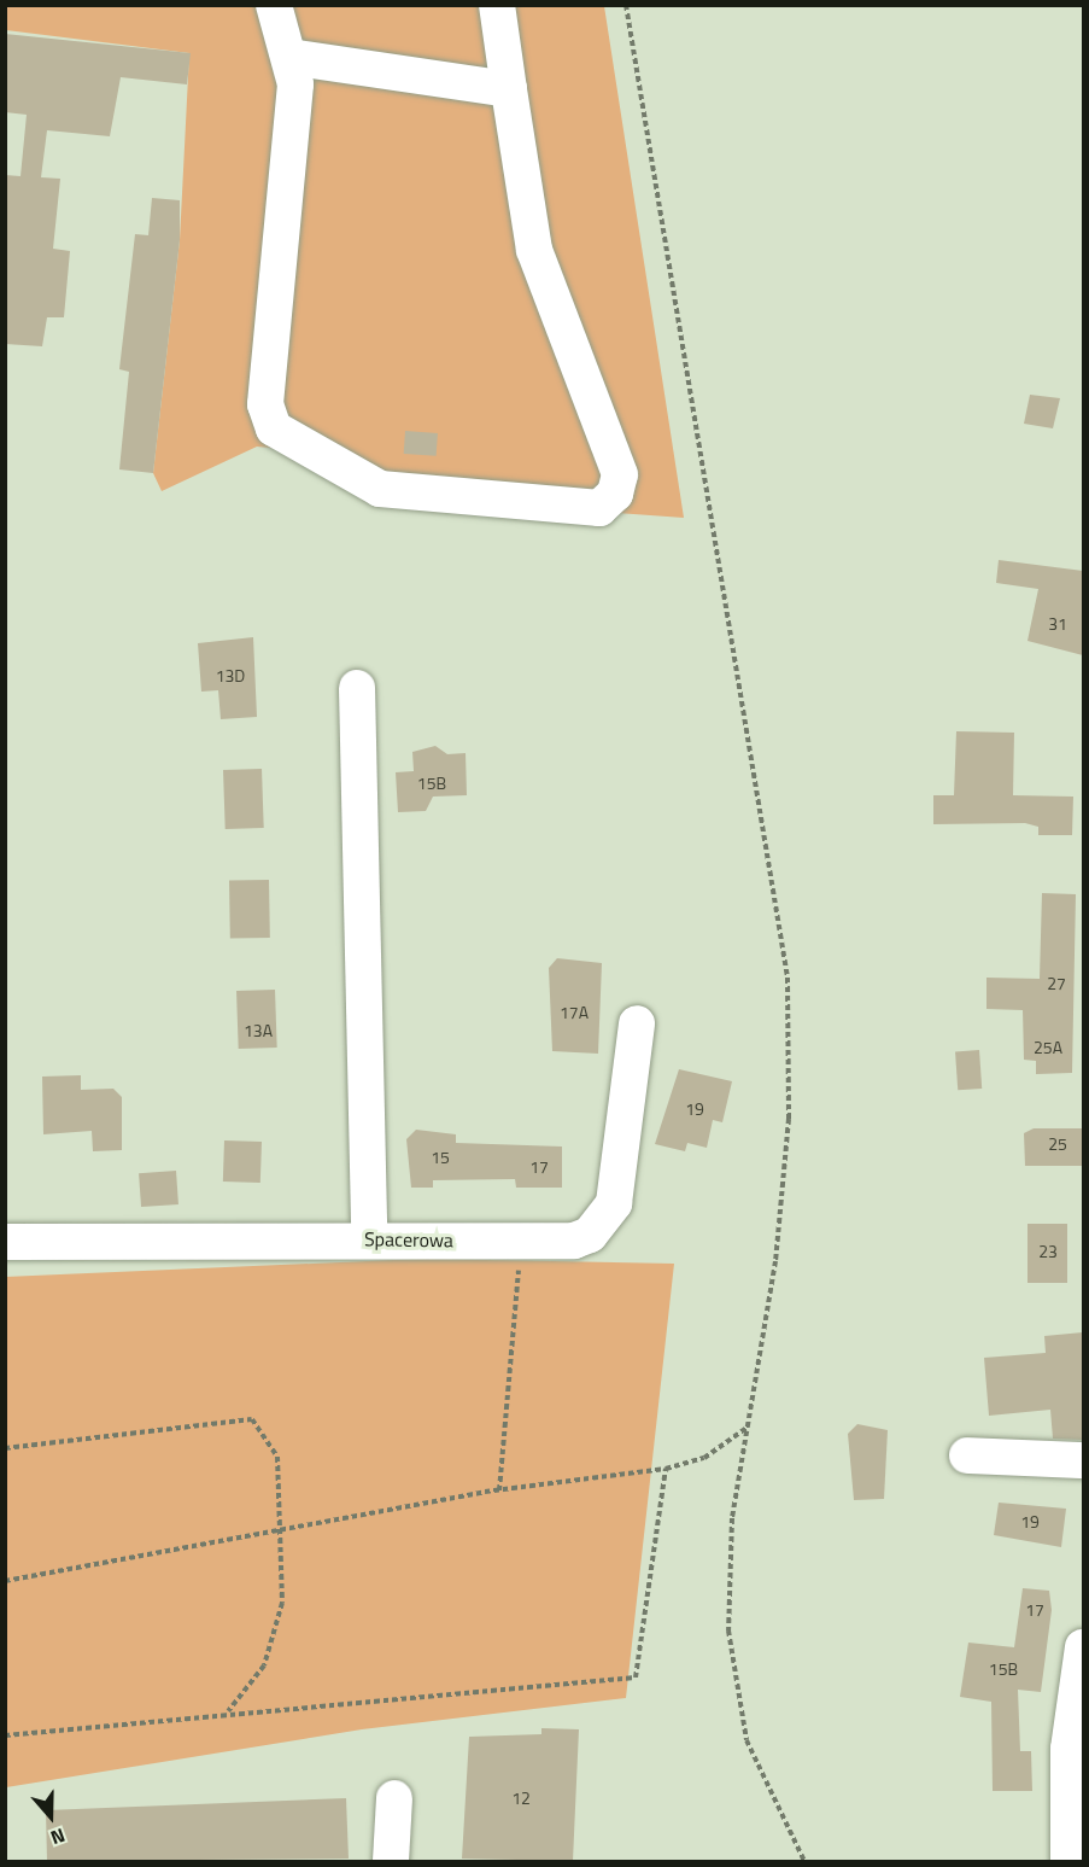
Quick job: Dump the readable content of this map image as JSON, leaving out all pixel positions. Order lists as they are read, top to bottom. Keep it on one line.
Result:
{"streets":{"street":["Spacerowa"]},"house_numbers":["31","13D","15B","27","17A","13A","25A","19","25","15","17","23","19","17","15B","12"],"north":"bottom"}
